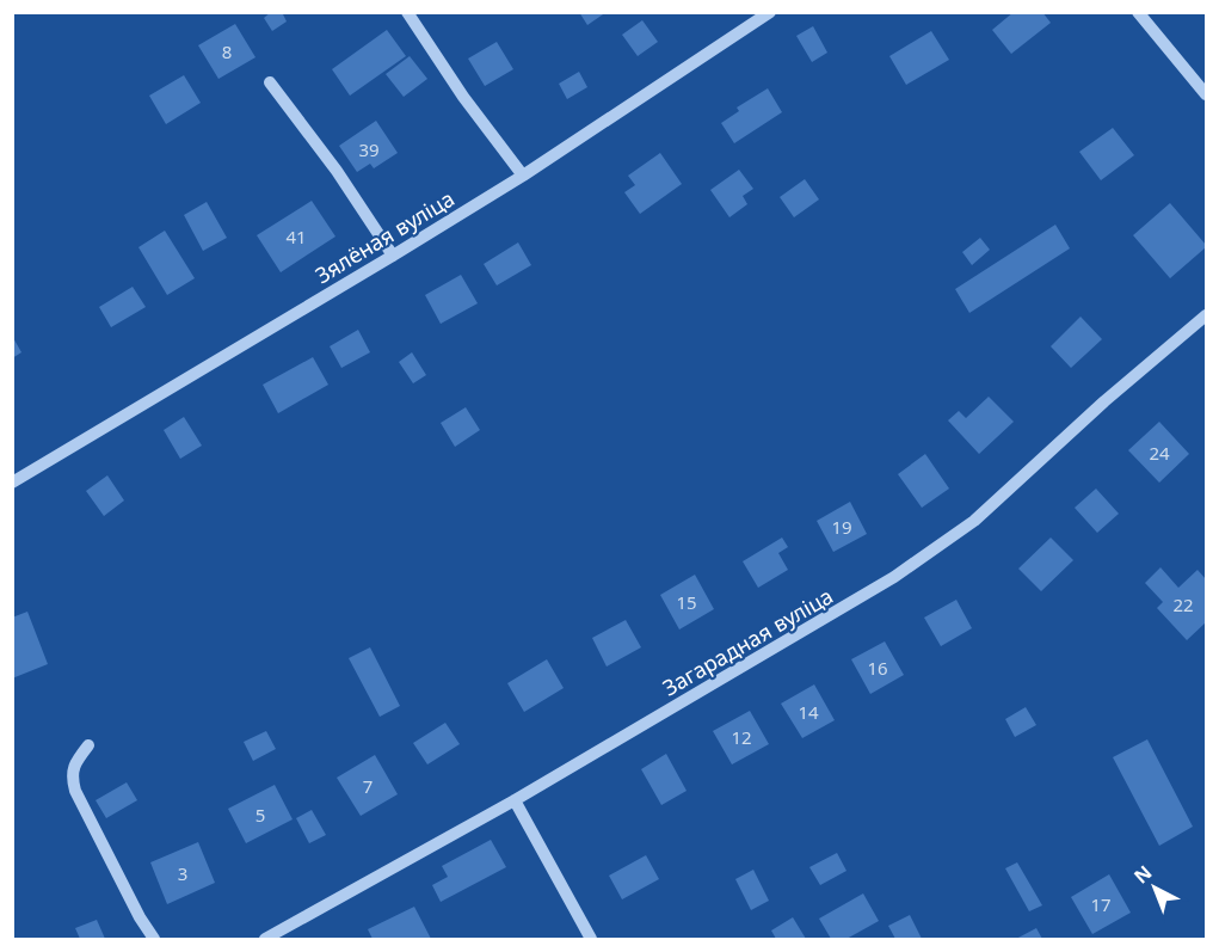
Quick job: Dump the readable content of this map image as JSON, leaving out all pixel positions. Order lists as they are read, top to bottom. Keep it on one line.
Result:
{"streets":{"street":["Зялёная вуліца","Загарадная вуліца"]},"house_numbers":["8","39","41","24","19","15","22","16","14","12","7","5","3","17"],"north":"top left"}
